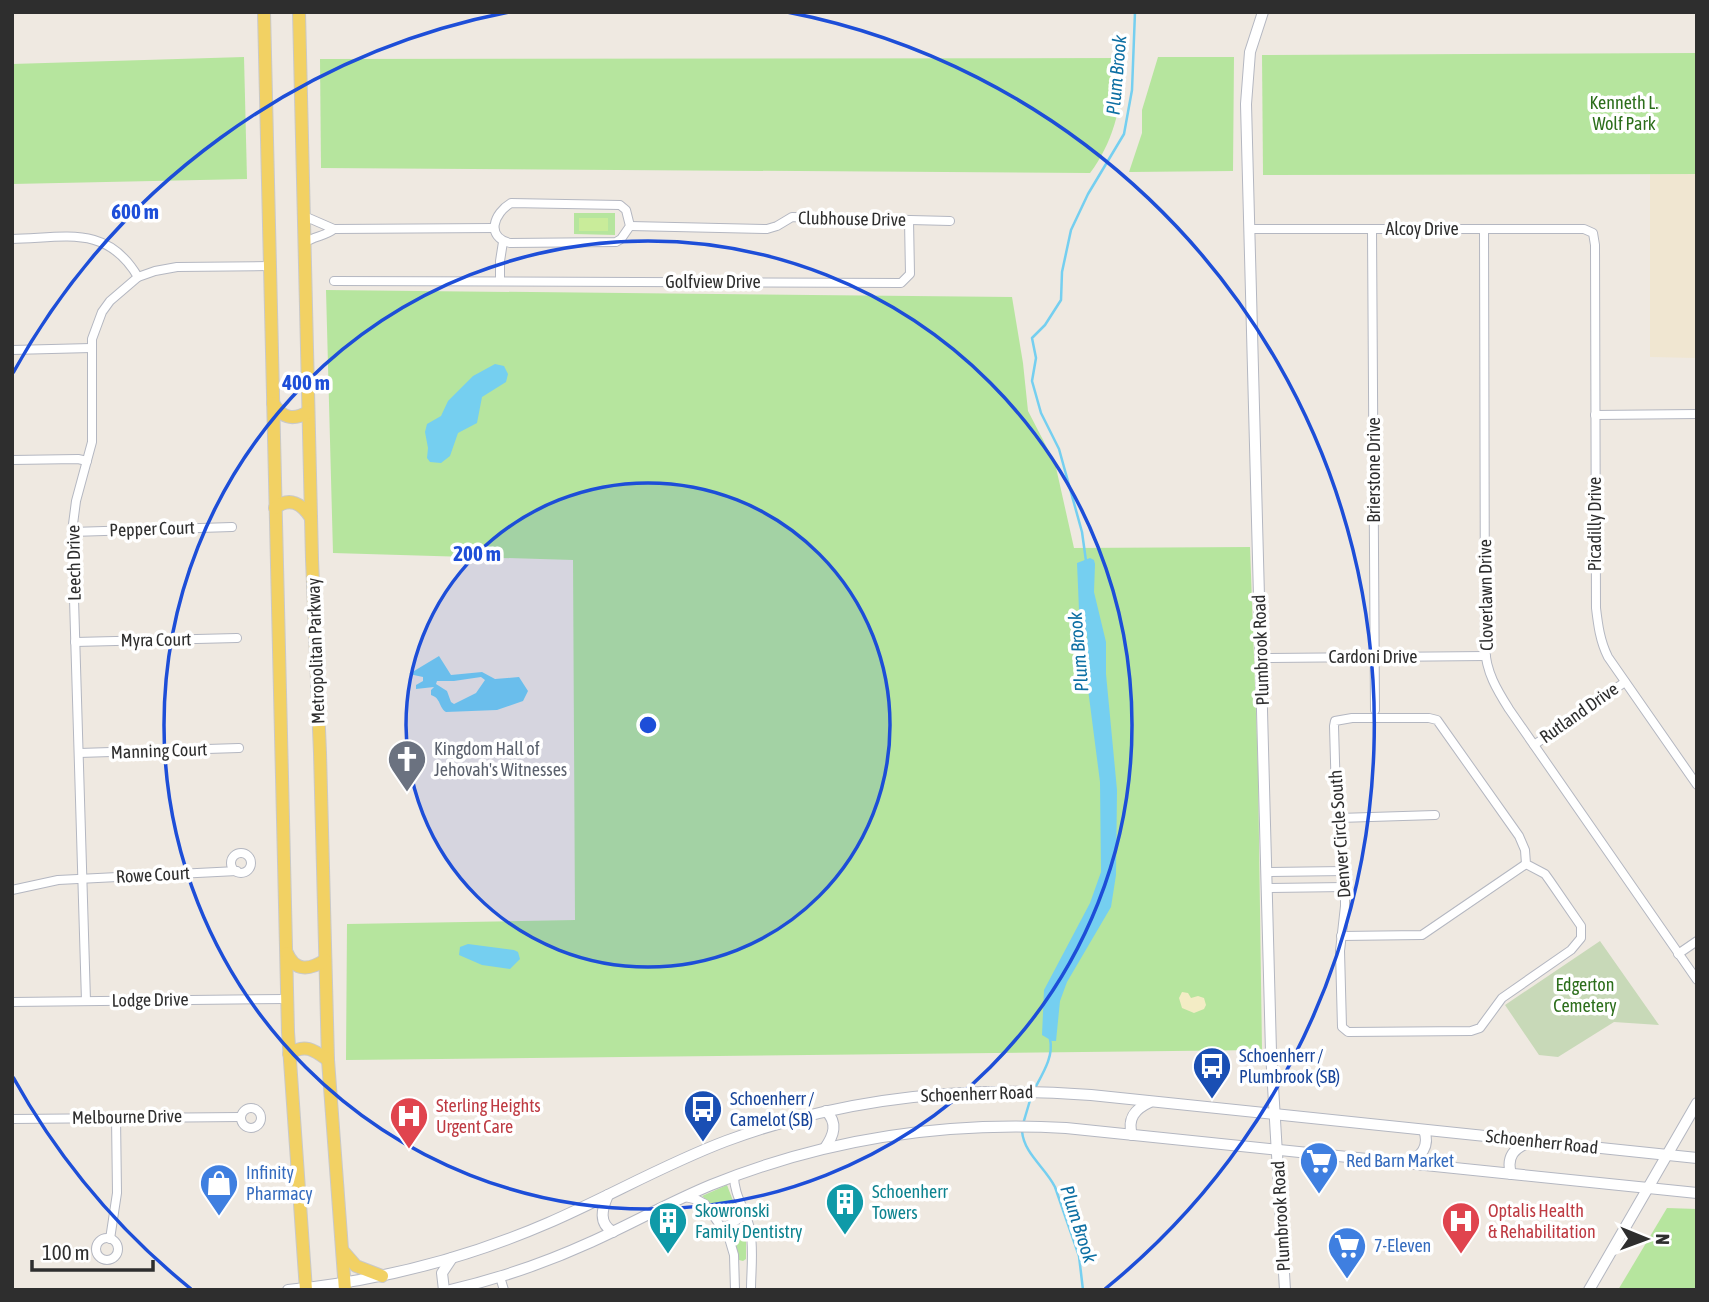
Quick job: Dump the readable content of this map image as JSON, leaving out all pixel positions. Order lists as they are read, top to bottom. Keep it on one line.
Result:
{"streets":{"main road":["Plumbrook Road","Metropolitan Parkway","Schoenherr Road"],"street":["Clubhouse Drive","Alcoy Drive","Golfview Drive","Brierstone Drive","Picadilly Drive","Pepper Court","Leech Drive","Cloverlawn Drive","Myra Court","Cardoni Drive","Rutland Drive","Manning Court","Denver Circle South","Rowe Court","Lodge Drive","Melbourne Drive"]},"crossings":[["Clubhouse Drive","Golfview Drive"],["Alcoy Drive","Brierstone Drive"],["Alcoy Drive","Picadilly Drive"],["Alcoy Drive","Cloverlawn Drive"],["Alcoy Drive","Plumbrook Road"],["Brierstone Drive","Cardoni Drive"],["Picadilly Drive","Rutland Drive"],["Pepper Court","Leech Drive"],["Leech Drive","Myra Court"],["Leech Drive","Metropolitan Parkway"],["Leech Drive","Manning Court"],["Leech Drive","Rowe Court"],["Leech Drive","Lodge Drive"],["Cloverlawn Drive","Cardoni Drive"],["Cloverlawn Drive","Rutland Drive"],["Plumbrook Road","Cardoni Drive"],["Plumbrook Road","Schoenherr Road"],["Metropolitan Parkway","Lodge Drive"],["Metropolitan Parkway","Schoenherr Road"]],"water":["Plum Brook"],"parks":["Kenneth L. Wolf Park","Edgerton Cemetery"],"places":{"church":["Kingdom Hall of Jehovah's Witnesses"],"bus stop":["Schoenherr / Plumbrook (SB)","Schoenherr / Camelot (SB)"],"hospital":["Sterling Heights Urgent Care","Optalis Health & Rehabilitation"],"supermarket":["Red Barn Market","7-Eleven"],"shop":["Infinity Pharmacy"],"building":["Schoenherr Towers","Skowronski Family Dentistry"]},"scale_bar":"100 m","north":"right","rings":["600 m","400 m","200 m"]}
